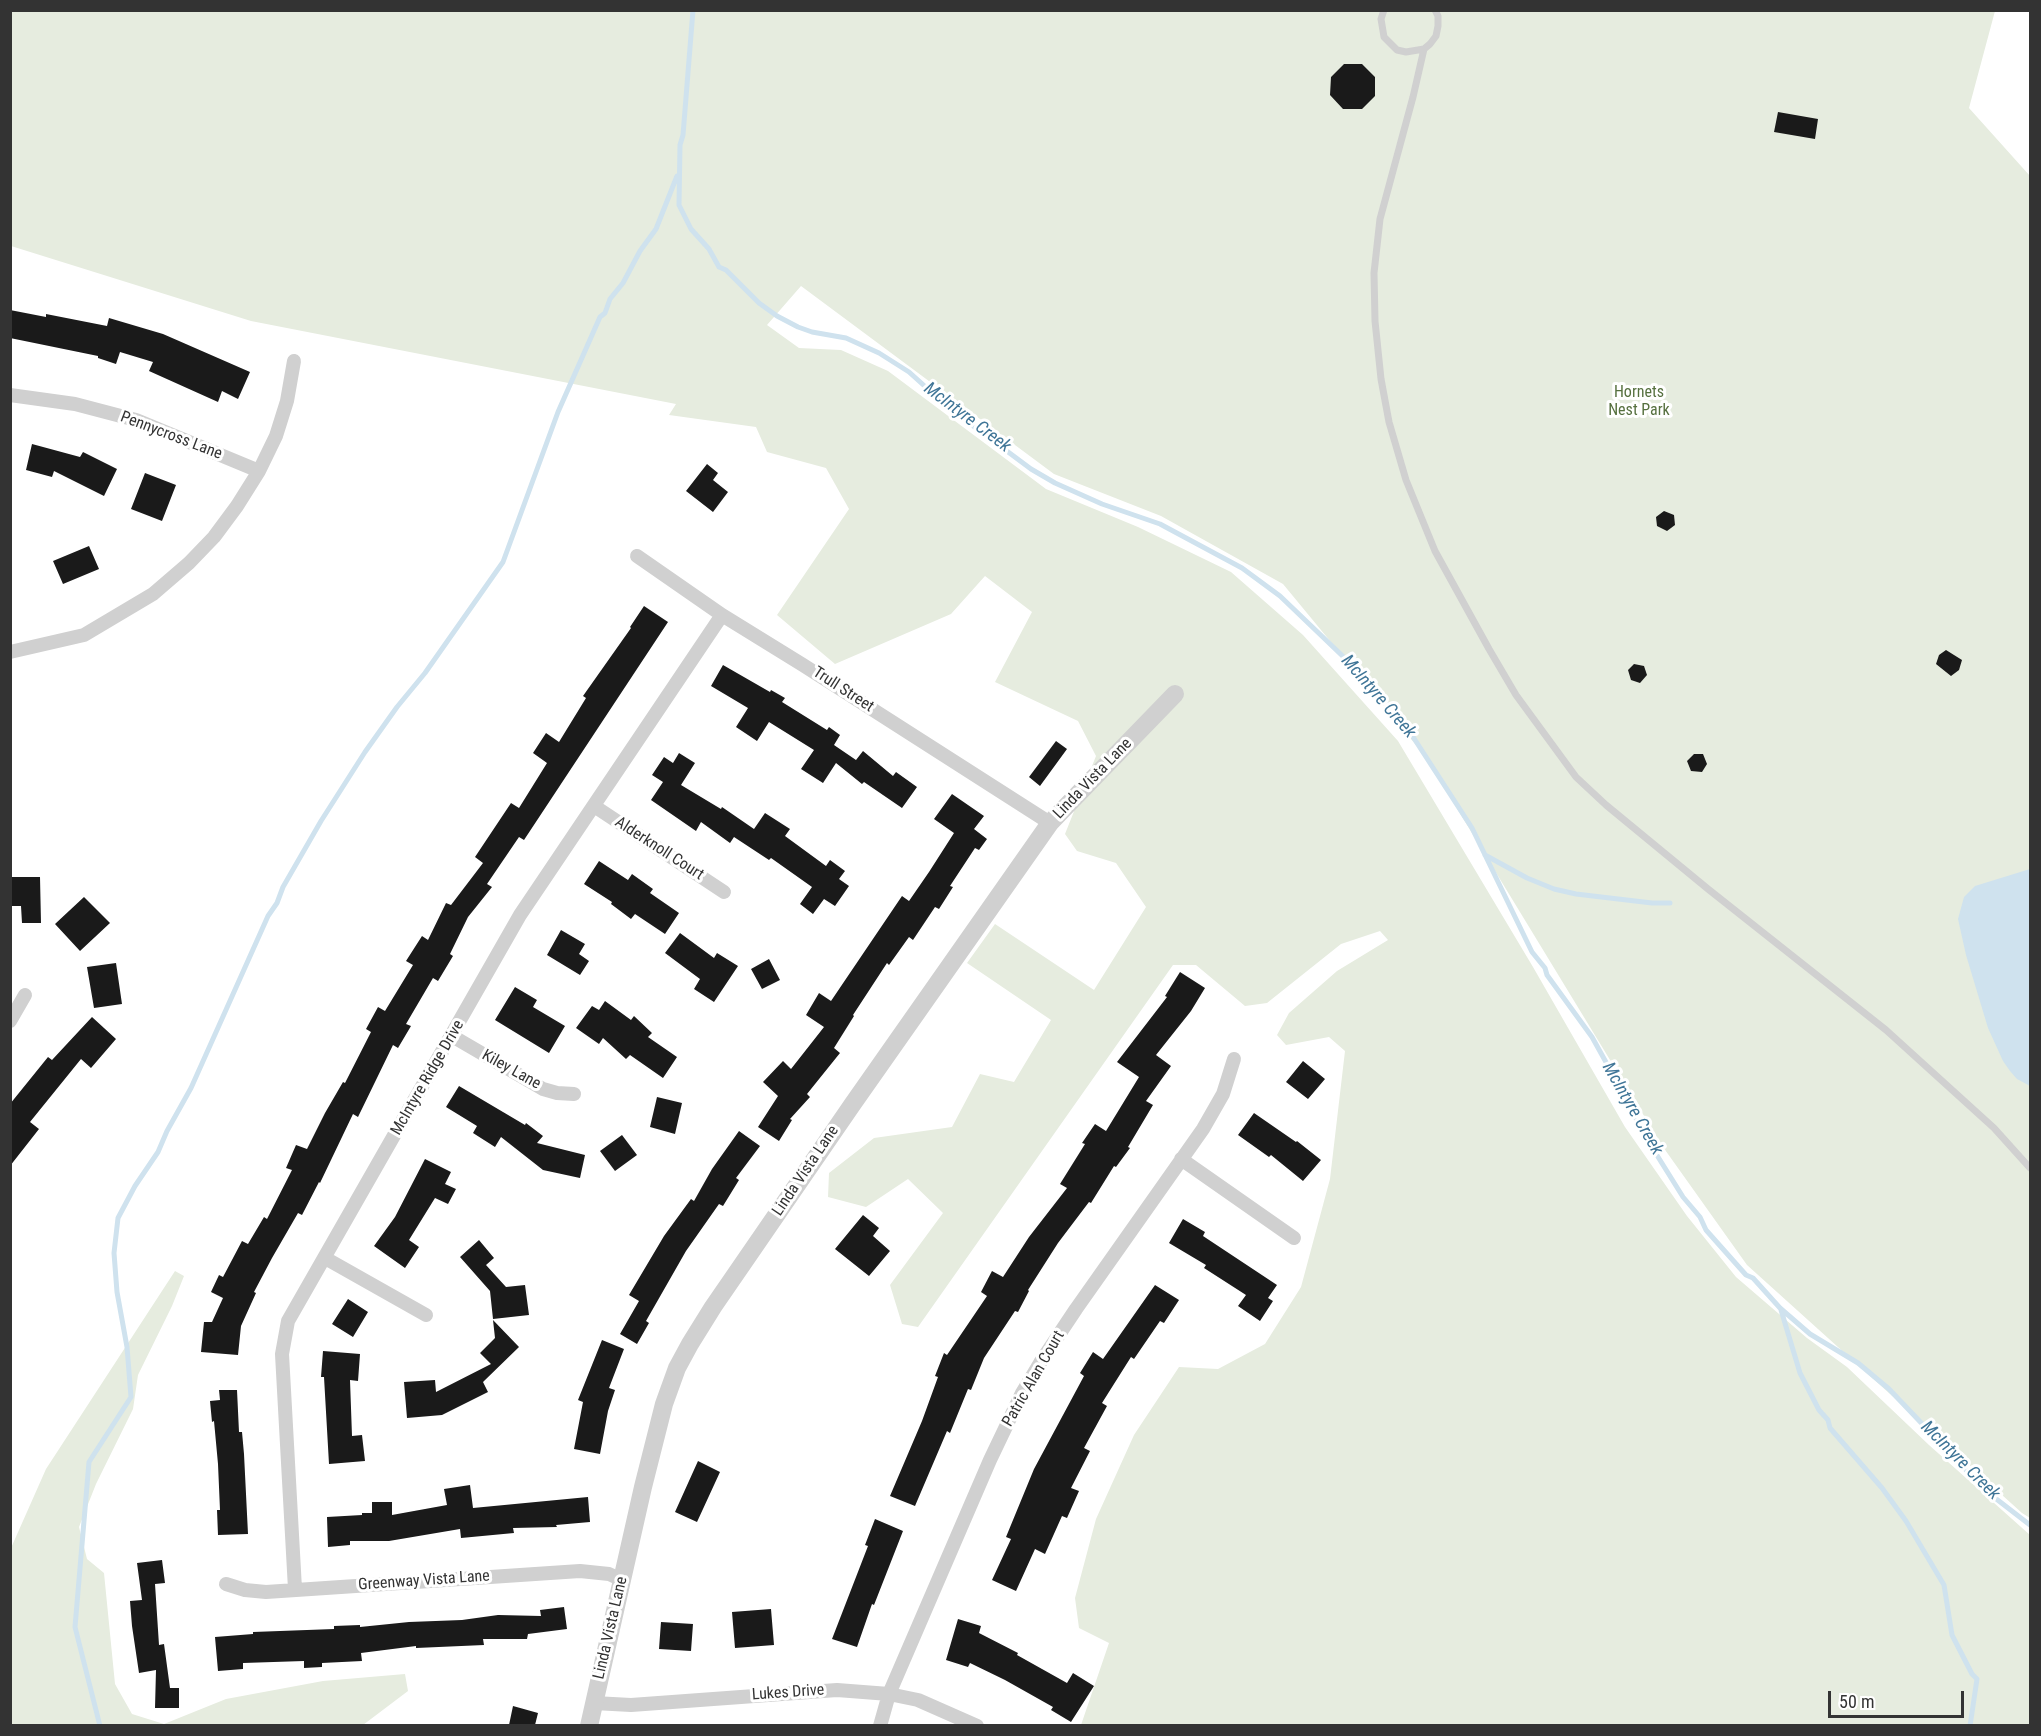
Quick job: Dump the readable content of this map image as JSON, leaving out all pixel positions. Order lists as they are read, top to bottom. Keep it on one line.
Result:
{"streets":{"street":["Pennycross Lane","Trull Street","Linda Vista Lane","Alderknoll Court","Kiley Lane","McIntyre Ridge Drive","Patric Alan Court","Greenway Vista Lane","Lukes Drive"]},"crossings":[["Trull Street","Linda Vista Lane"],["Trull Street","McIntyre Ridge Drive"],["Linda Vista Lane","Greenway Vista Lane"],["Linda Vista Lane","Lukes Drive"],["Alderknoll Court","McIntyre Ridge Drive"],["Kiley Lane","McIntyre Ridge Drive"],["McIntyre Ridge Drive","Greenway Vista Lane"],["Patric Alan Court","Lukes Drive"]],"water":["McIntyre Creek"],"parks":["Hornets Nest Park"],"scale_bar":"50 m"}
